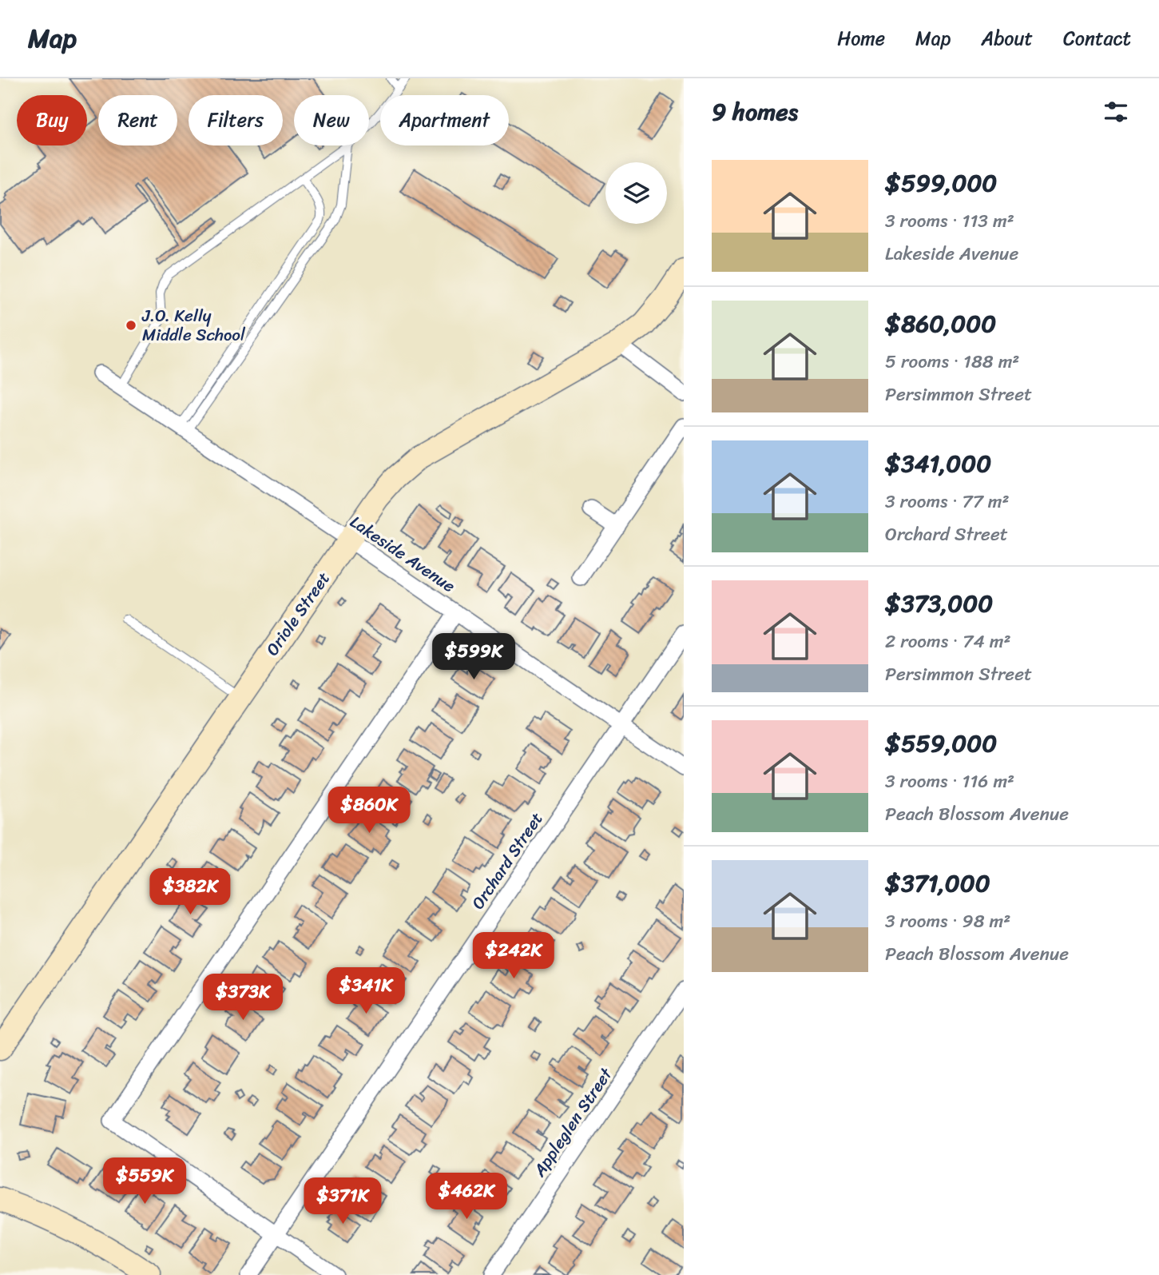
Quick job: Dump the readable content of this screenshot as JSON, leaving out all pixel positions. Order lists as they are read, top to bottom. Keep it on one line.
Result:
{"streets":{"street":["Lakeside Avenue","Oriole Street","Orchard Street","Appleglen Street"]},"crossings":[["Lakeside Avenue","Oriole Street"],["Lakeside Avenue","Orchard Street"]],"places":["J.O. Kelly Middle School"],"page":{"header":"Map","nav":["Home","Map","About","Contact"],"heading":"9 homes","chip":["Buy","Rent","Filters","New","Apartment"],"list":[{"name":"$599,000","note":"3 rooms · 113 m² · Lakeside Avenue"},{"name":"$860,000","note":"5 rooms · 188 m² · Persimmon Street"},{"name":"$341,000","note":"3 rooms · 77 m² · Orchard Street"},{"name":"$373,000","note":"2 rooms · 74 m² · Persimmon Street"},{"name":"$559,000","note":"3 rooms · 116 m² · Peach Blossom Avenue"},{"name":"$371,000","note":"3 rooms · 98 m² · Peach Blossom Avenue"}],"price":["$599K","$860K","$382K","$242K","$341K","$373K","$559K","$462K","$371K"]}}
